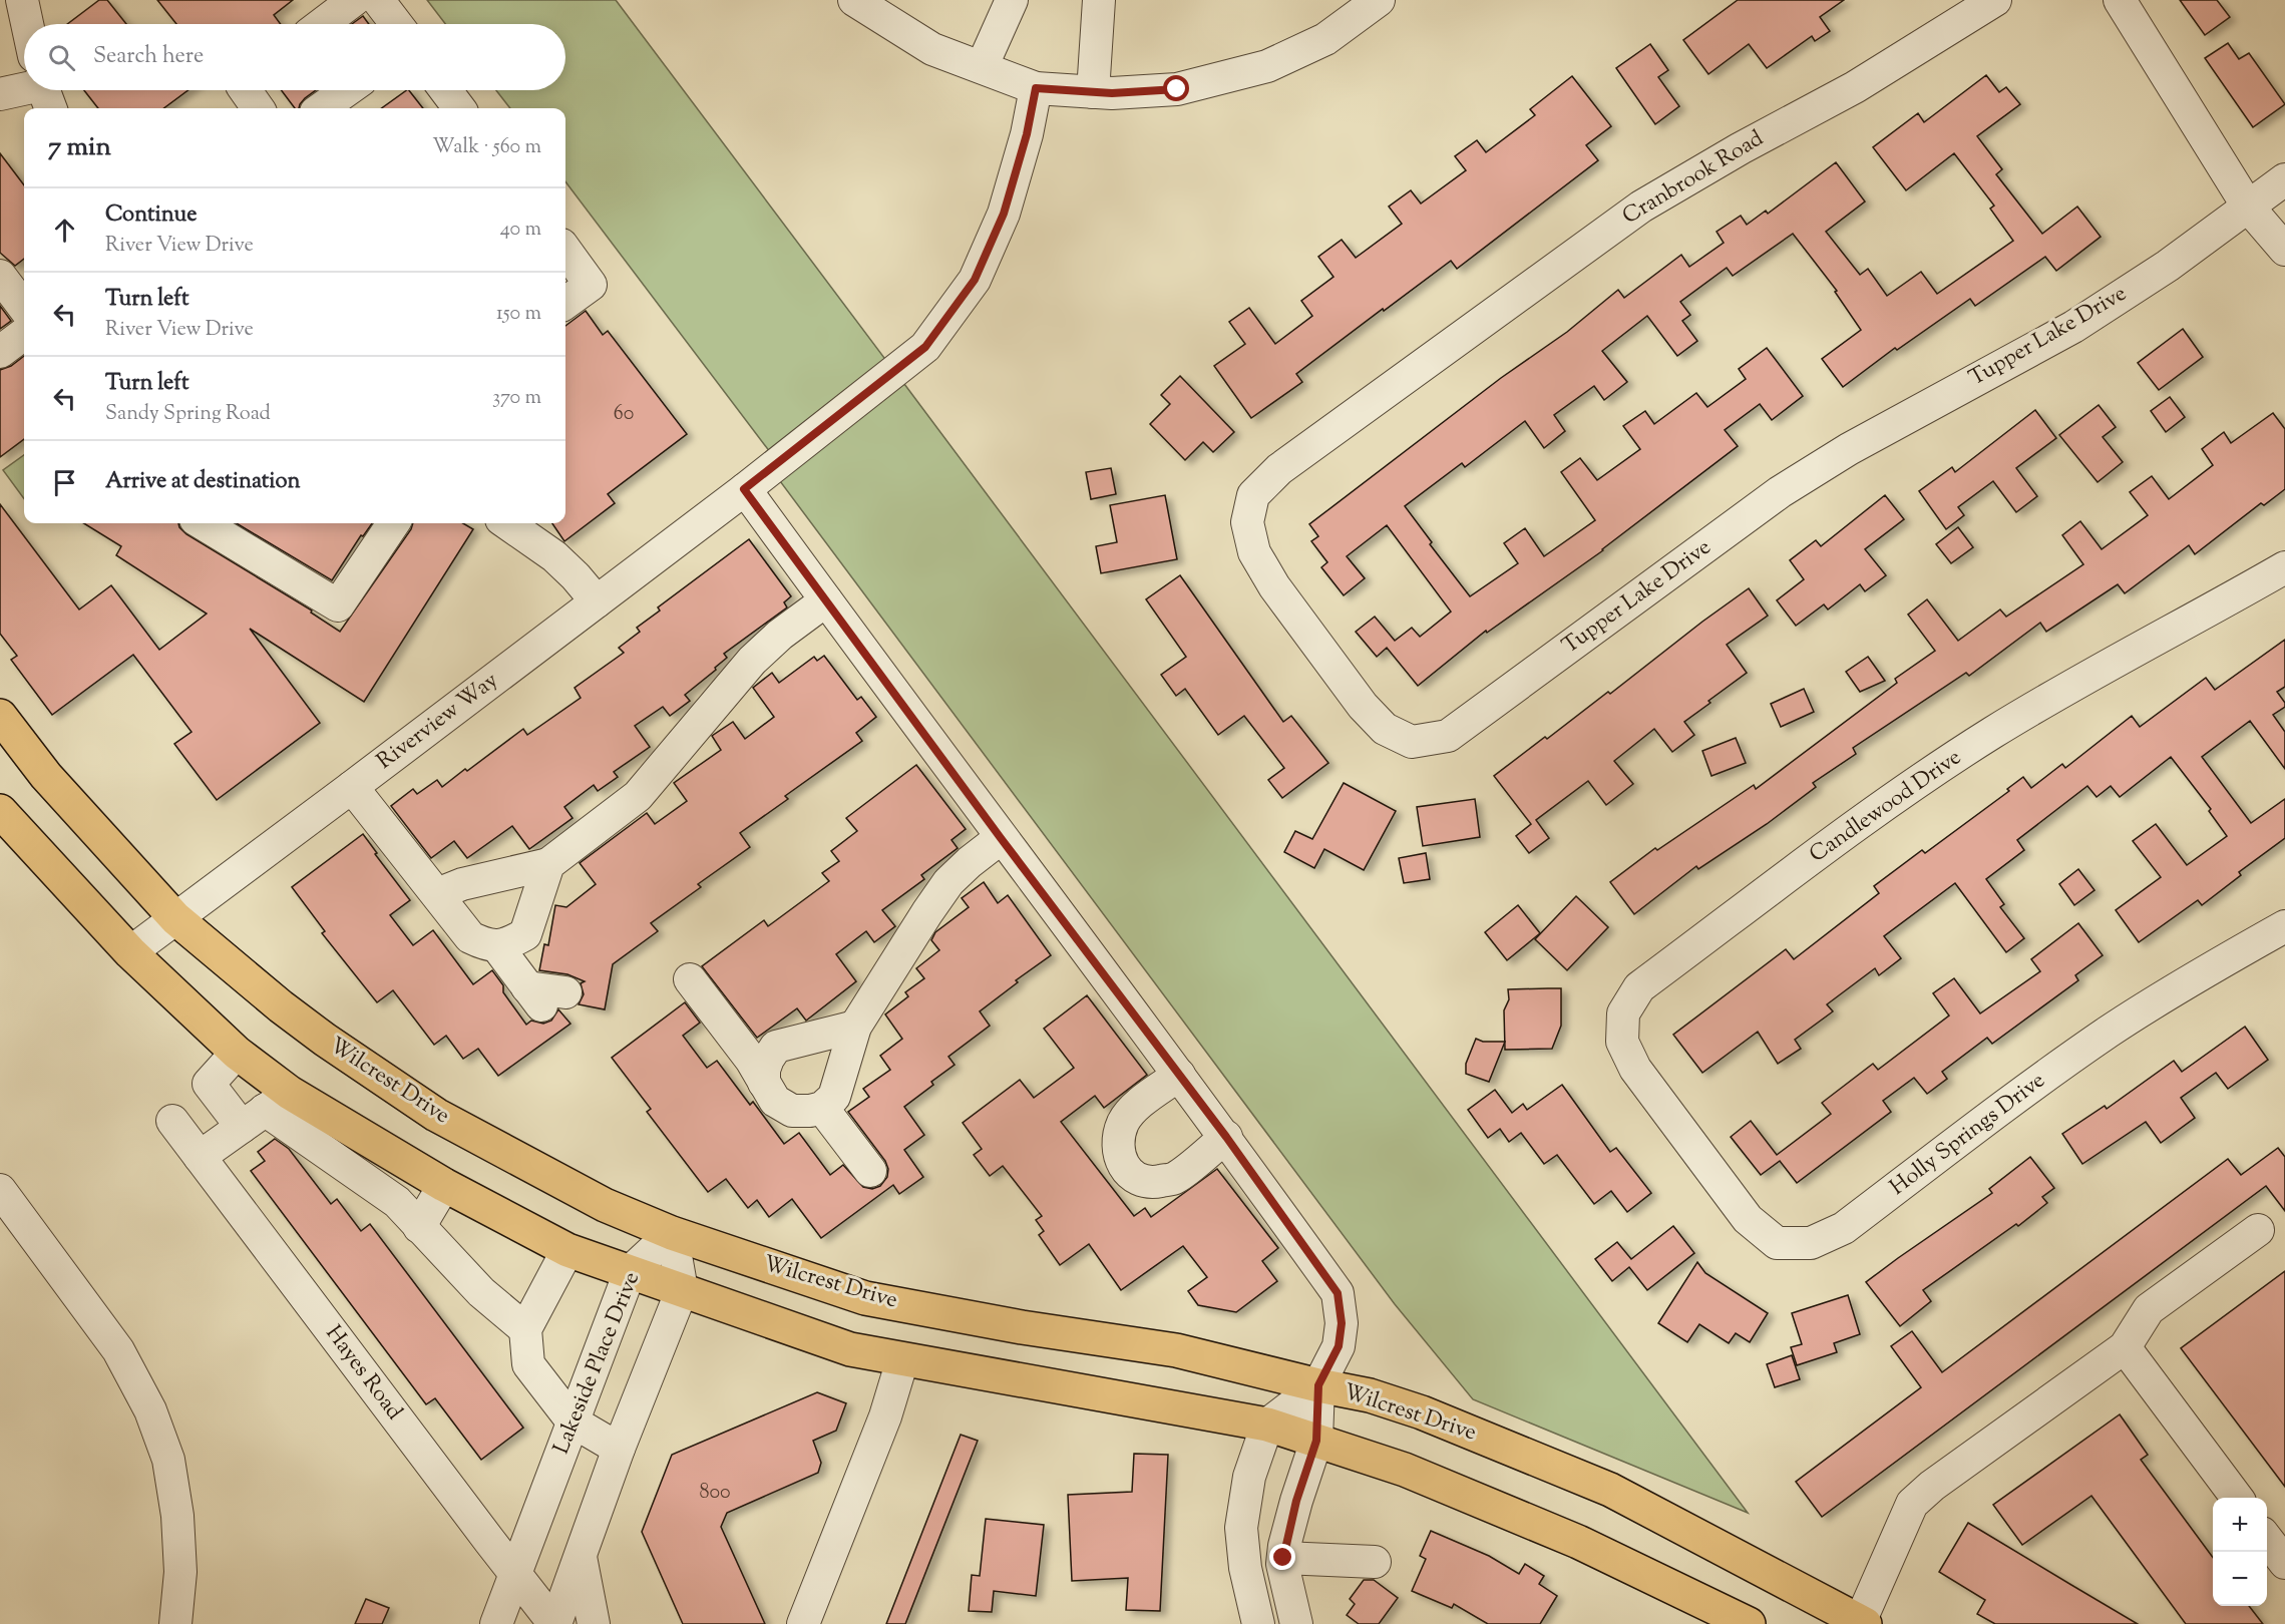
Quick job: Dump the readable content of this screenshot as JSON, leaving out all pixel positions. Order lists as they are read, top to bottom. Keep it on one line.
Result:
{"streets":{"main road":["Wilcrest Drive"],"street":["Cranbrook Road","Tupper Lake Drive","Riverview Way","Candlewood Drive","Holly Springs Drive","Lakeside Place Drive","Hayes Road"]},"crossings":[["Cranbrook Road","Tupper Lake Drive"],["Riverview Way","Wilcrest Drive"],["Candlewood Drive","Holly Springs Drive"],["Wilcrest Drive","Lakeside Place Drive"],["Lakeside Place Drive","Hayes Road"]],"house_numbers":["60","800"],"page":{"search":"Search here","heading":["7 min","Walk · 560 m"],"list":[["Continue","River View Drive","40 m"],["Turn left","River View Drive","150 m"],["Turn left","Sandy Spring Road","370 m"],"Arrive at destination"],"map_buttons":["+","−"]}}
